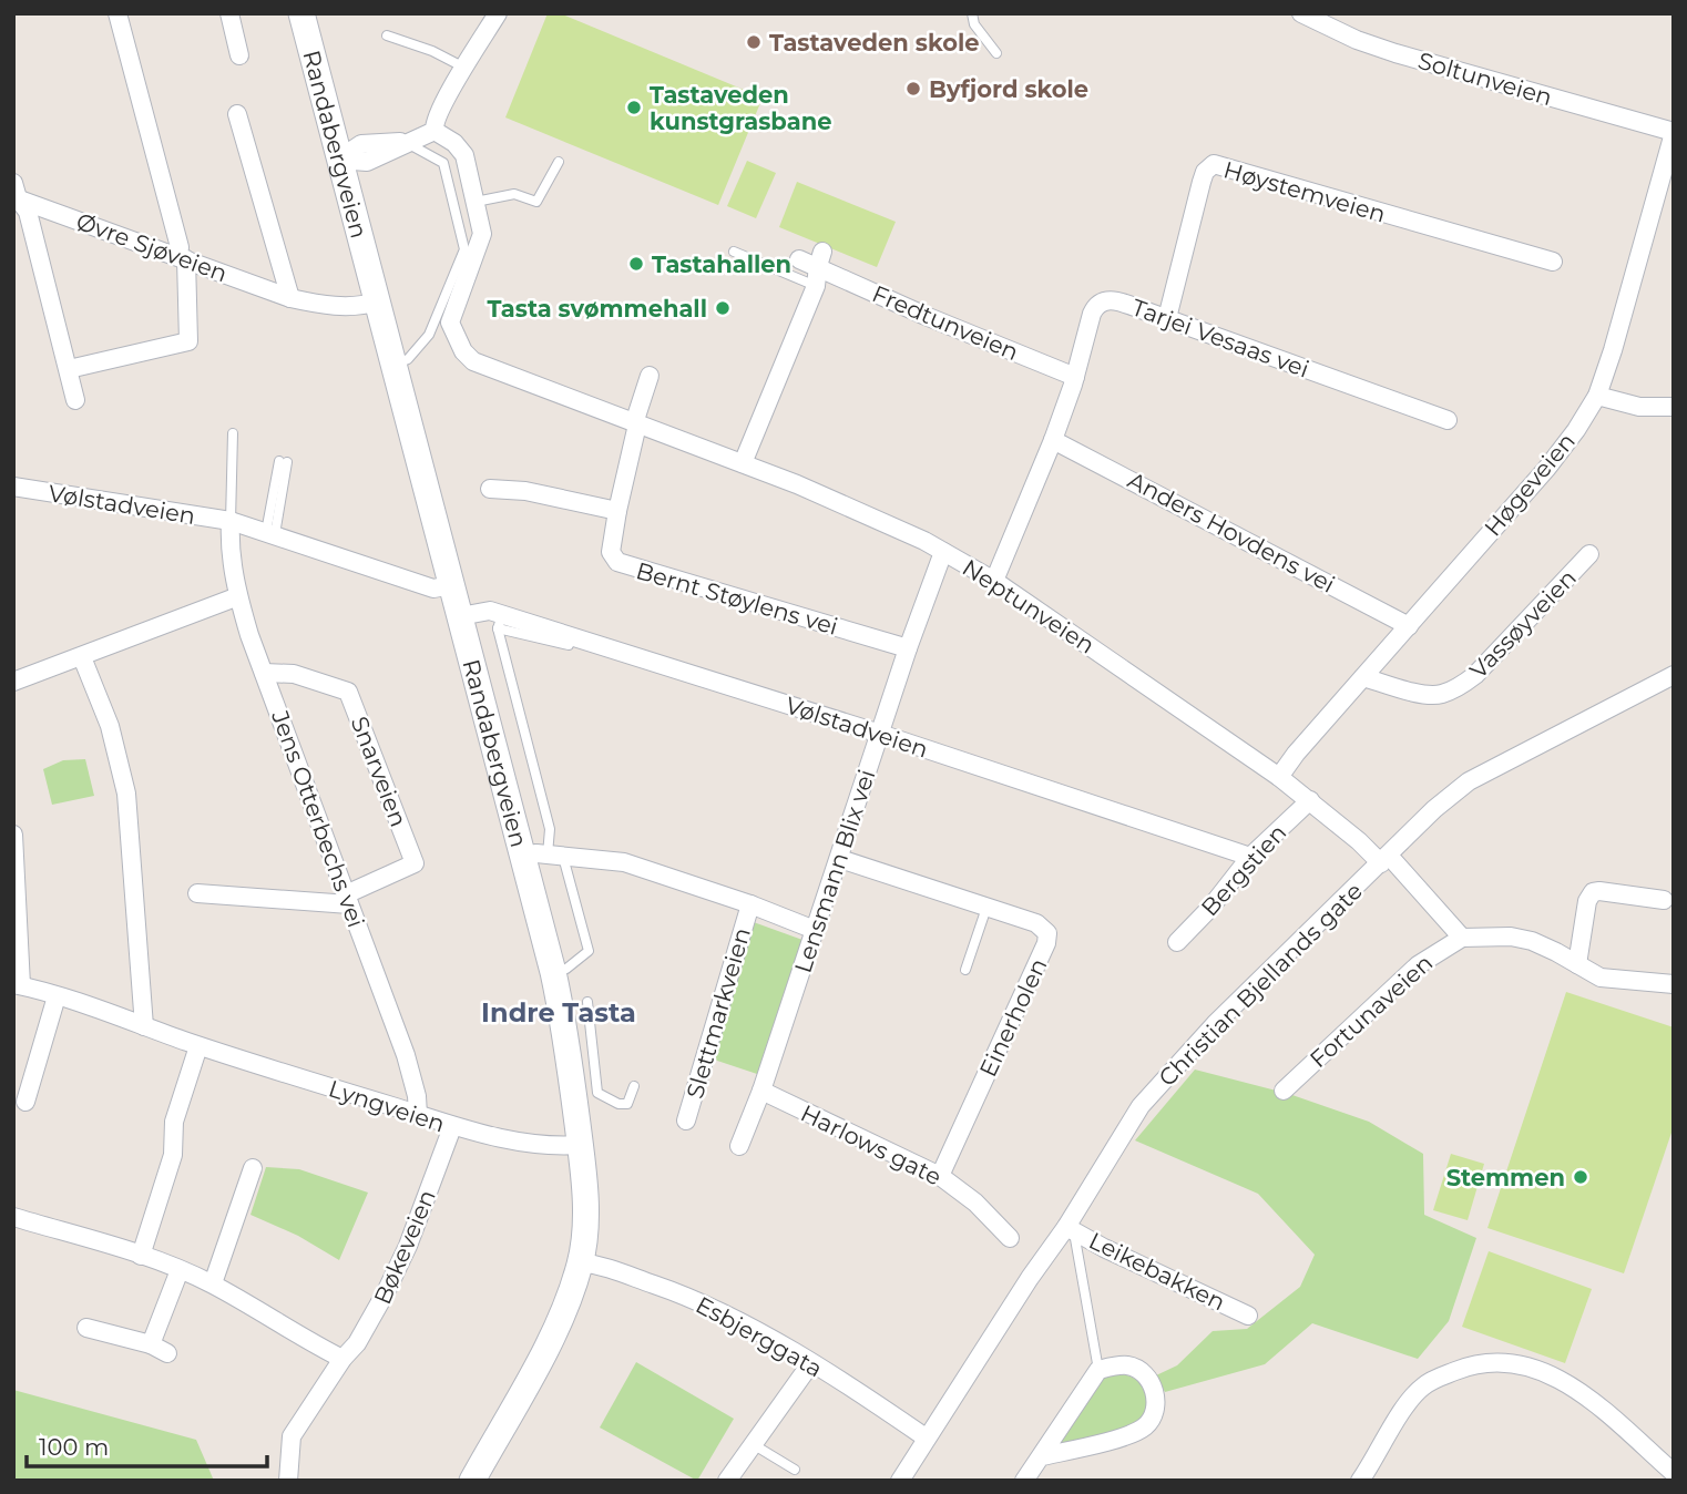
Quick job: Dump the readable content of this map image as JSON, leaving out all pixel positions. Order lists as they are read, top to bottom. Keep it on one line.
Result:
{"streets":{"main road":["Randabergveien"],"street":["Soltunveien","Høystemveien","Øvre Sjøveien","Fredtunveien","Tarjei Vesaas vei","Høgeveien","Vølstadveien","Anders Hovdens vei","Bernt Støylens vei","Neptunveien","Vassøyveien","Snarveien","Jens Otterbechs vei","Bergstien","Lensmann Blix vei","Christian Bjellands gate","Fortunaveien","Slettmarkveien","Einerholen","Lyngveien","Harlows gate","Bøkeveien","Leikebakken","Esbjerggata"]},"crossings":[["Soltunveien","Høgeveien"],["Randabergveien","Øvre Sjøveien"],["Randabergveien","Vølstadveien"],["Randabergveien","Slettmarkveien"],["Randabergveien","Lyngveien"],["Randabergveien","Esbjerggata"],["Høystemveien","Tarjei Vesaas vei"],["Fredtunveien","Tarjei Vesaas vei"],["Tarjei Vesaas vei","Anders Hovdens vei"],["Tarjei Vesaas vei","Neptunveien"],["Høgeveien","Anders Hovdens vei"],["Høgeveien","Neptunveien"],["Høgeveien","Vassøyveien"],["Vølstadveien","Jens Otterbechs vei"],["Vølstadveien","Bergstien"],["Vølstadveien","Lensmann Blix vei"],["Bernt Støylens vei","Neptunveien"],["Bernt Støylens vei","Lensmann Blix vei"],["Neptunveien","Bergstien"],["Neptunveien","Lensmann Blix vei"],["Neptunveien","Christian Bjellands gate"],["Snarveien","Jens Otterbechs vei"],["Jens Otterbechs vei","Lyngveien"],["Lensmann Blix vei","Slettmarkveien"],["Lensmann Blix vei","Einerholen"],["Lensmann Blix vei","Harlows gate"],["Christian Bjellands gate","Leikebakken"],["Christian Bjellands gate","Esbjerggata"],["Einerholen","Harlows gate"],["Lyngveien","Bøkeveien"]],"districts":["Indre Tasta"],"places":["Tastaveden skole","Byfjord skole","Tastaveden kunstgrasbane","Tastahallen","Tasta svømmehall","Stemmen"],"scale_bar":"100 m"}
